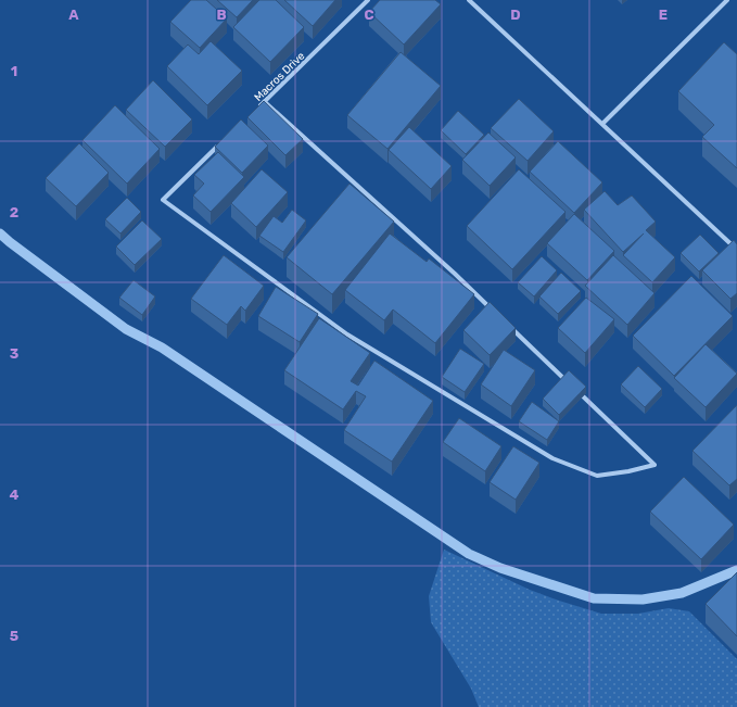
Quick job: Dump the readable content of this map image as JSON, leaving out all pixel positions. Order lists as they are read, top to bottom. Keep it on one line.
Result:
{"streets":{"street":["Macros Drive"]},"grid":{"columns":["A","B","C","D","E"],"rows":["1","2","3","4","5"]}}
